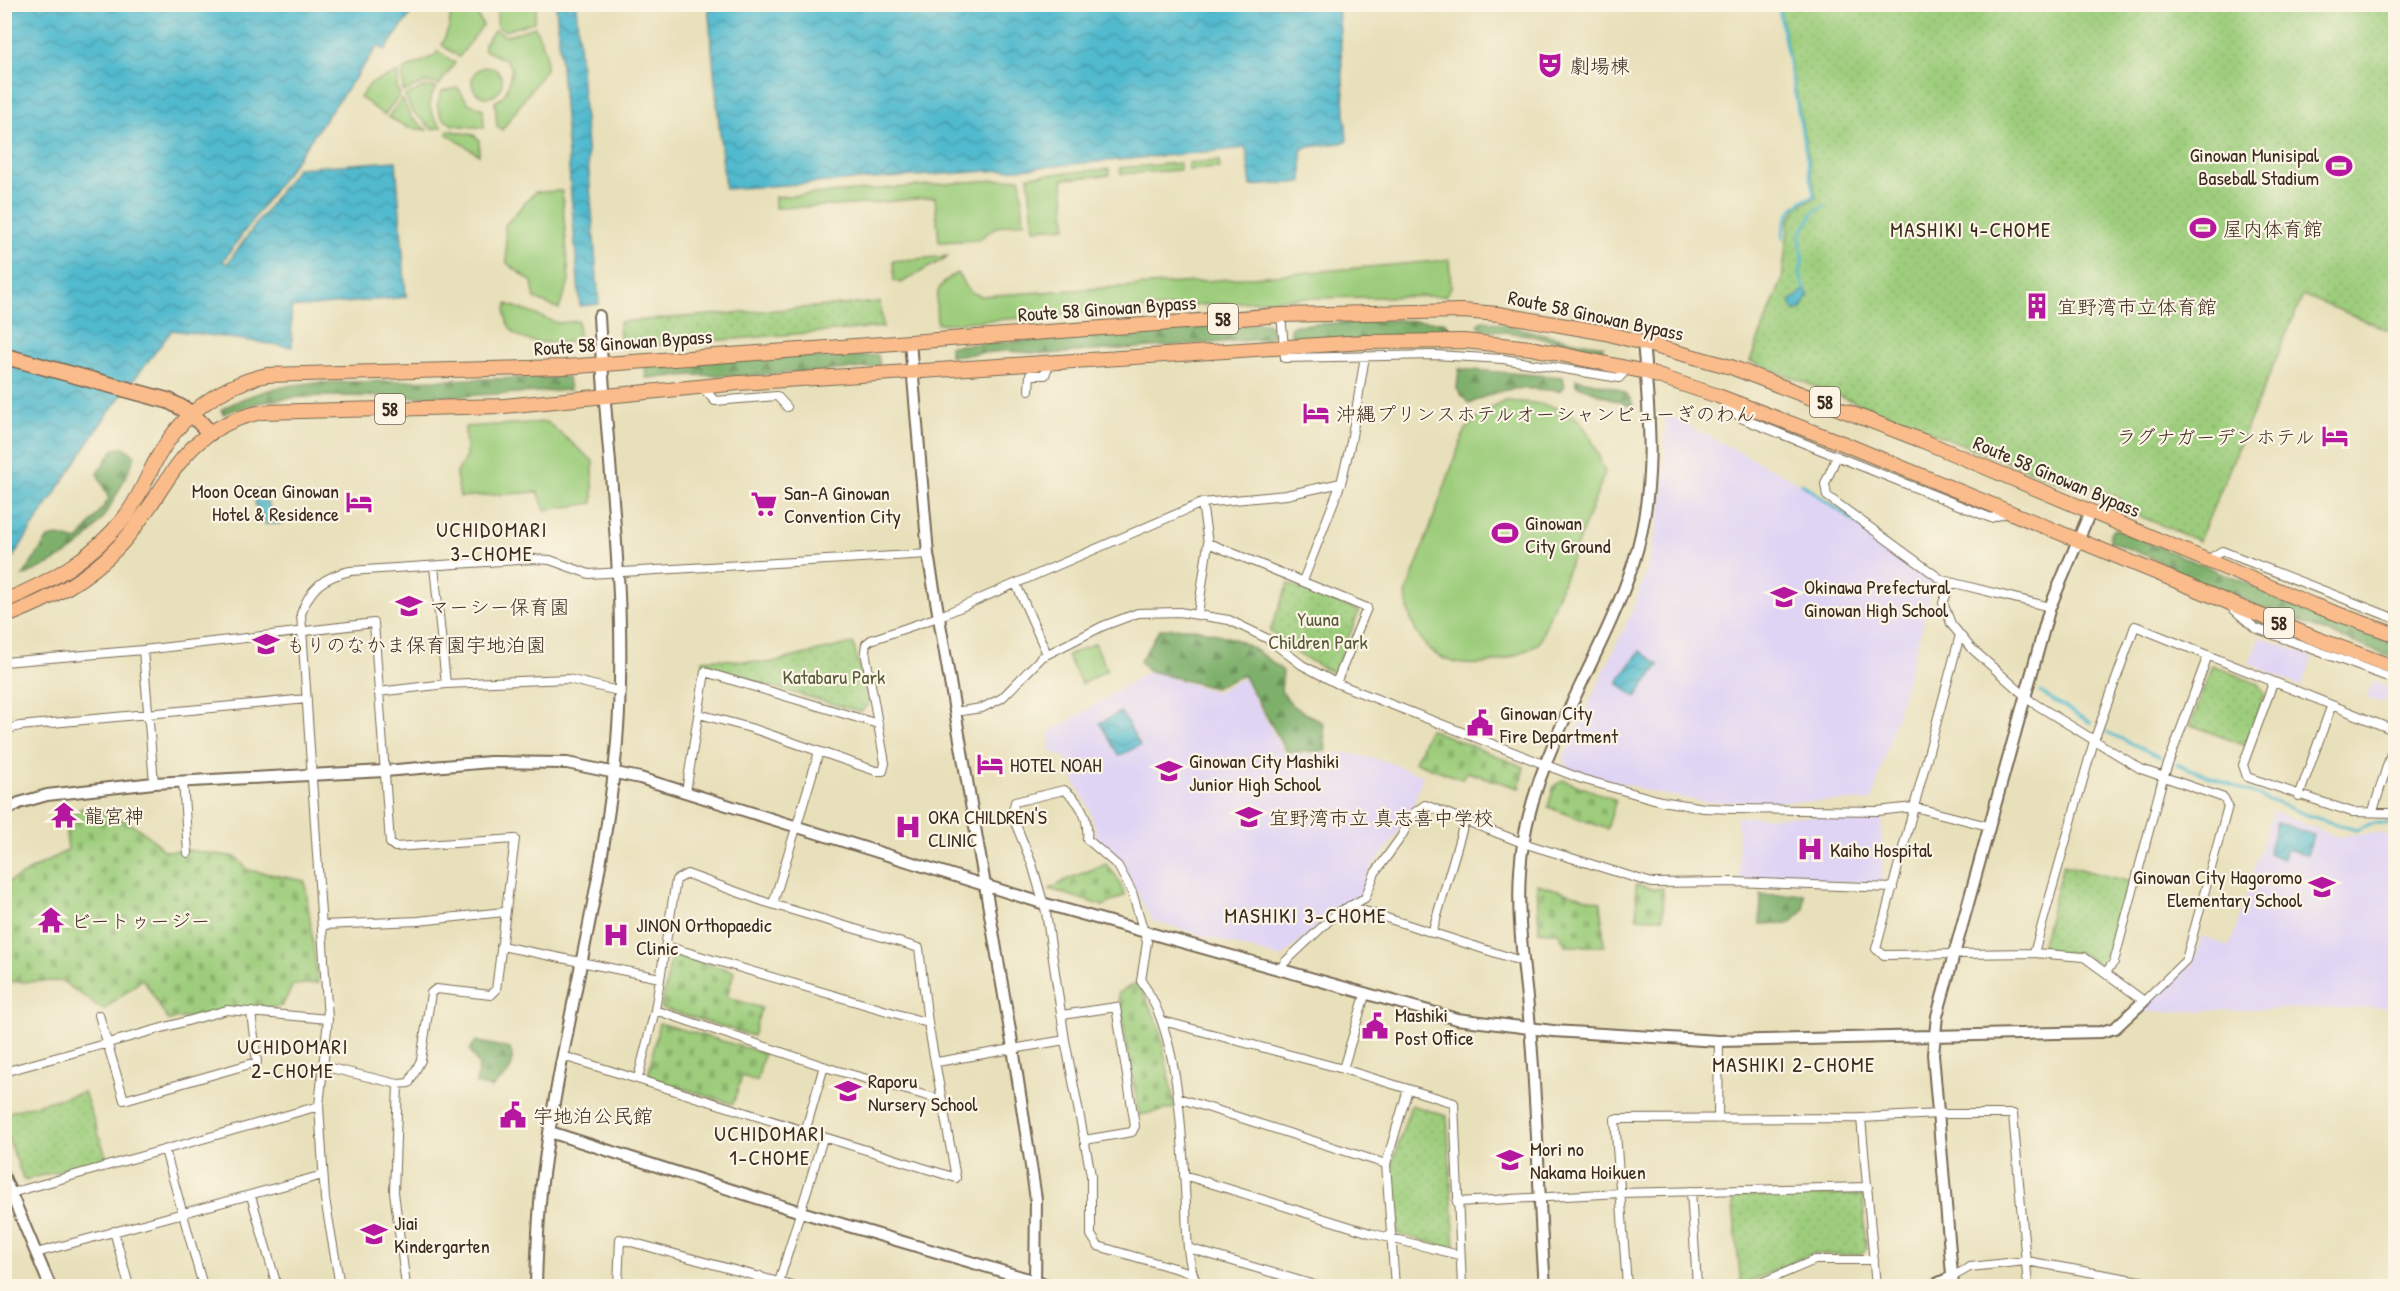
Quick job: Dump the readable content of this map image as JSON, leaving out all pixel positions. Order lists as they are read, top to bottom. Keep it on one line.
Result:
{"streets":{"highway":["Route 58 Ginowan Bypass","58"]},"districts":["MASHIKI 4-CHOME","UCHIDOMARI 3-CHOME","MASHIKI 3-CHOME","UCHIDOMARI 2-CHOME","MASHIKI 2-CHOME","UCHIDOMARI 1-CHOME"],"parks":["Yuuna Children Park","Katabaru Park"],"places":{"theatre":["劇場棟"],"sports":["Ginowan Munisipal Baseball Stadium","屋内体育館","Ginowan City Ground"],"building":["宜野湾市立体育館"],"hotel":["沖縄プリンスホテルオーシャンビューぎのわん","ラグナガーデンホテル","Moon Ocean Ginowan Hotel & Residence","HOTEL NOAH"],"supermarket":["San-A Ginowan Convention City"],"school or university":["Okinawa Prefectural Ginowan High School","マーシー保育園","もりのなかま保育園宇地泊園","Ginowan City Mashiki Junior High School","宜野湾市立 真志喜中学校","Ginowan City Hagoromo Elementary School","Raporu Nursery School","Mori no Nakama Hoikuen","Jiai Kindergarten"],"public building":["Ginowan City Fire Department","Mashiki Post Office","宇地泊公民館"],"temple":["龍宮神","ビートゥージー"],"hospital":["OKA CHILDREN'S CLINIC","Kaiho Hospital","JINON Orthopaedic Clinic"]}}
